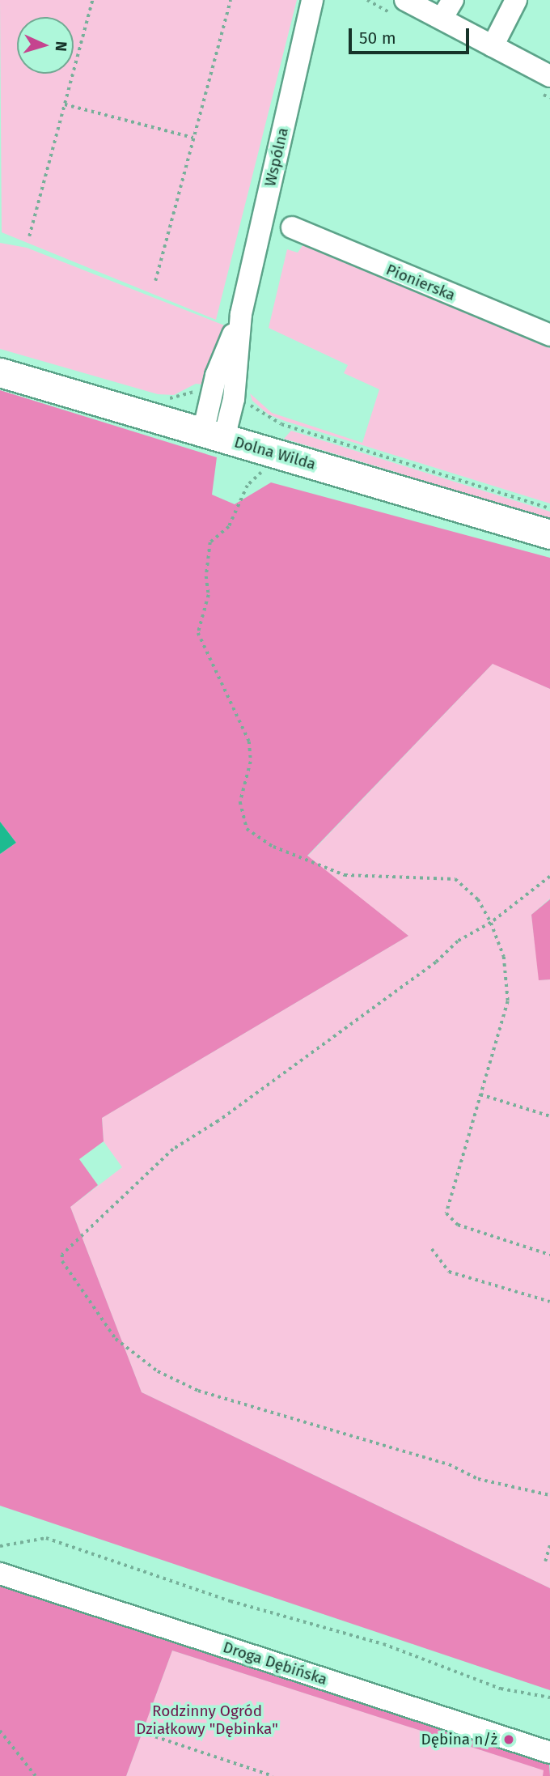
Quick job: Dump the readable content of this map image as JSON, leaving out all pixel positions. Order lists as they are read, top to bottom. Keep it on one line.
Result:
{"streets":{"main road":["Dolna Wilda"],"street":["Wspólna","Pionierska","Droga Dębińska"]},"crossings":[["Wspólna","Dolna Wilda"]],"parks":["Rodzinny Ogród Działkowy \"Dębinka\""],"places":["Dębina n/ż"],"scale_bar":"50 m","north":"right"}
